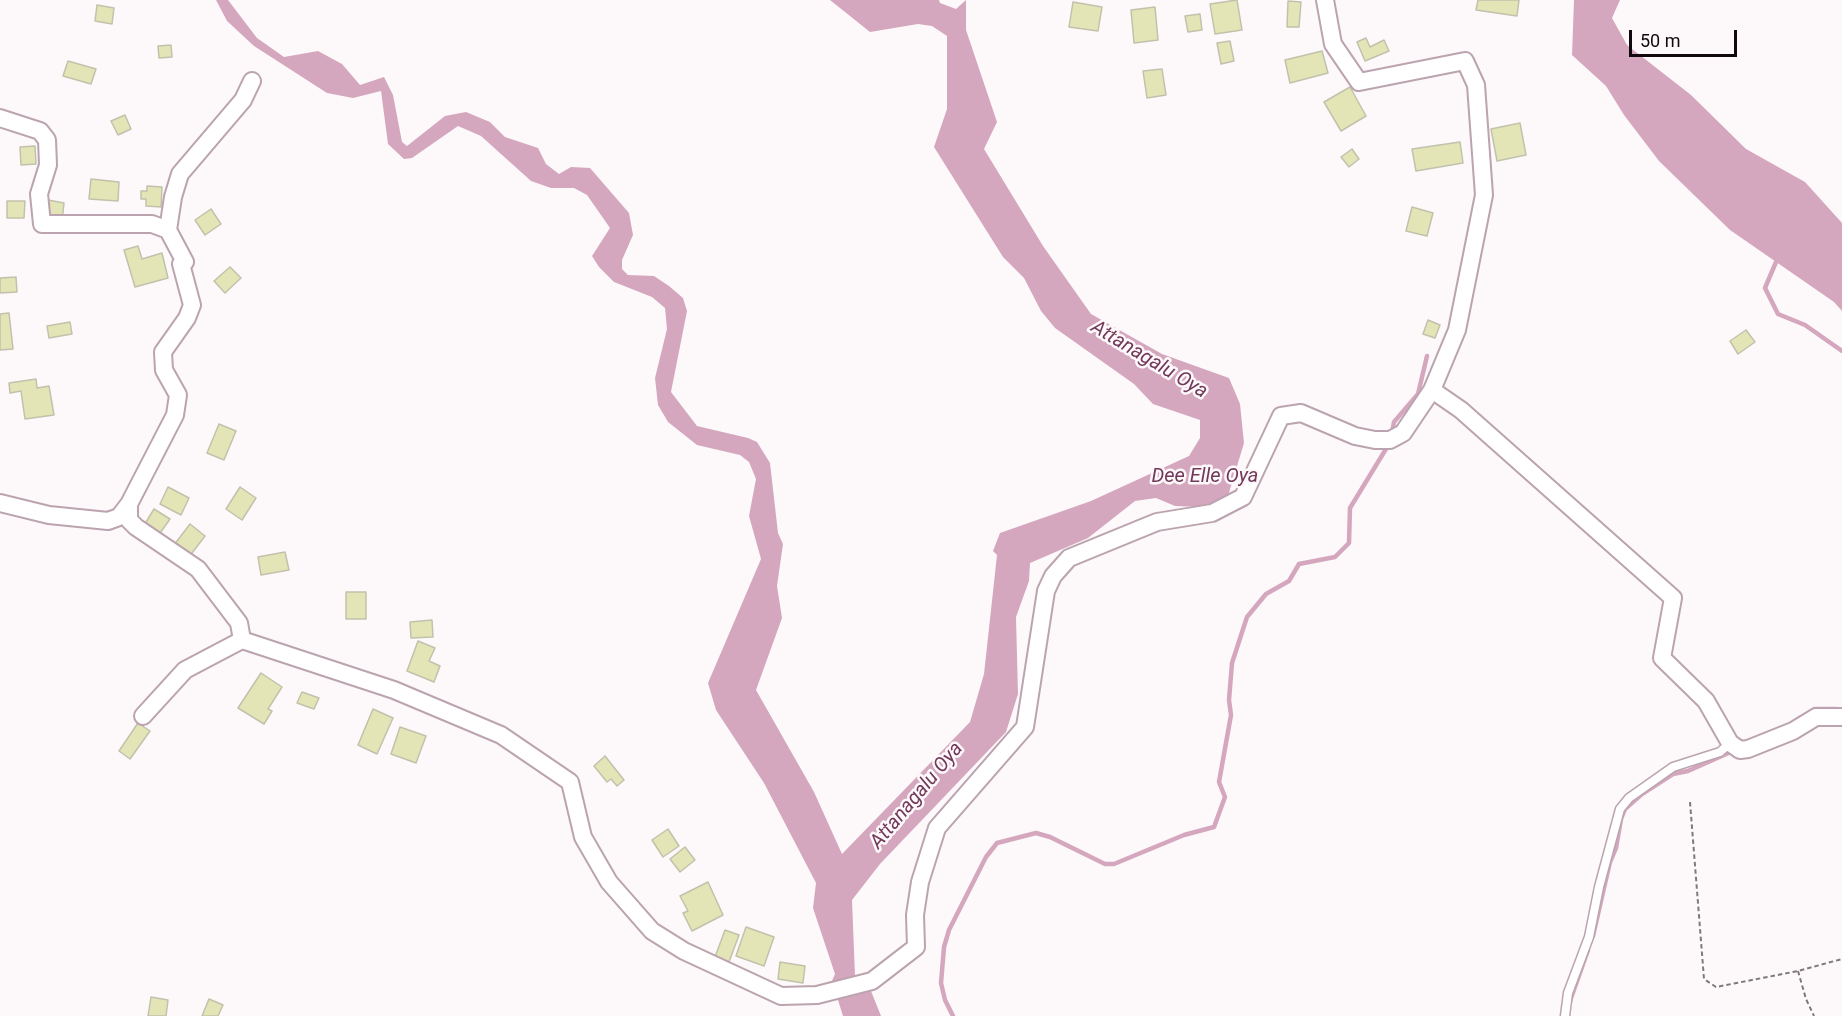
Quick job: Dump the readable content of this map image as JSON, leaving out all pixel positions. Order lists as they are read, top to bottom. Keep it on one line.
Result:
{"water":["Attanagalu Oya","Dee Elle Oya"],"scale_bar":"50 m"}
